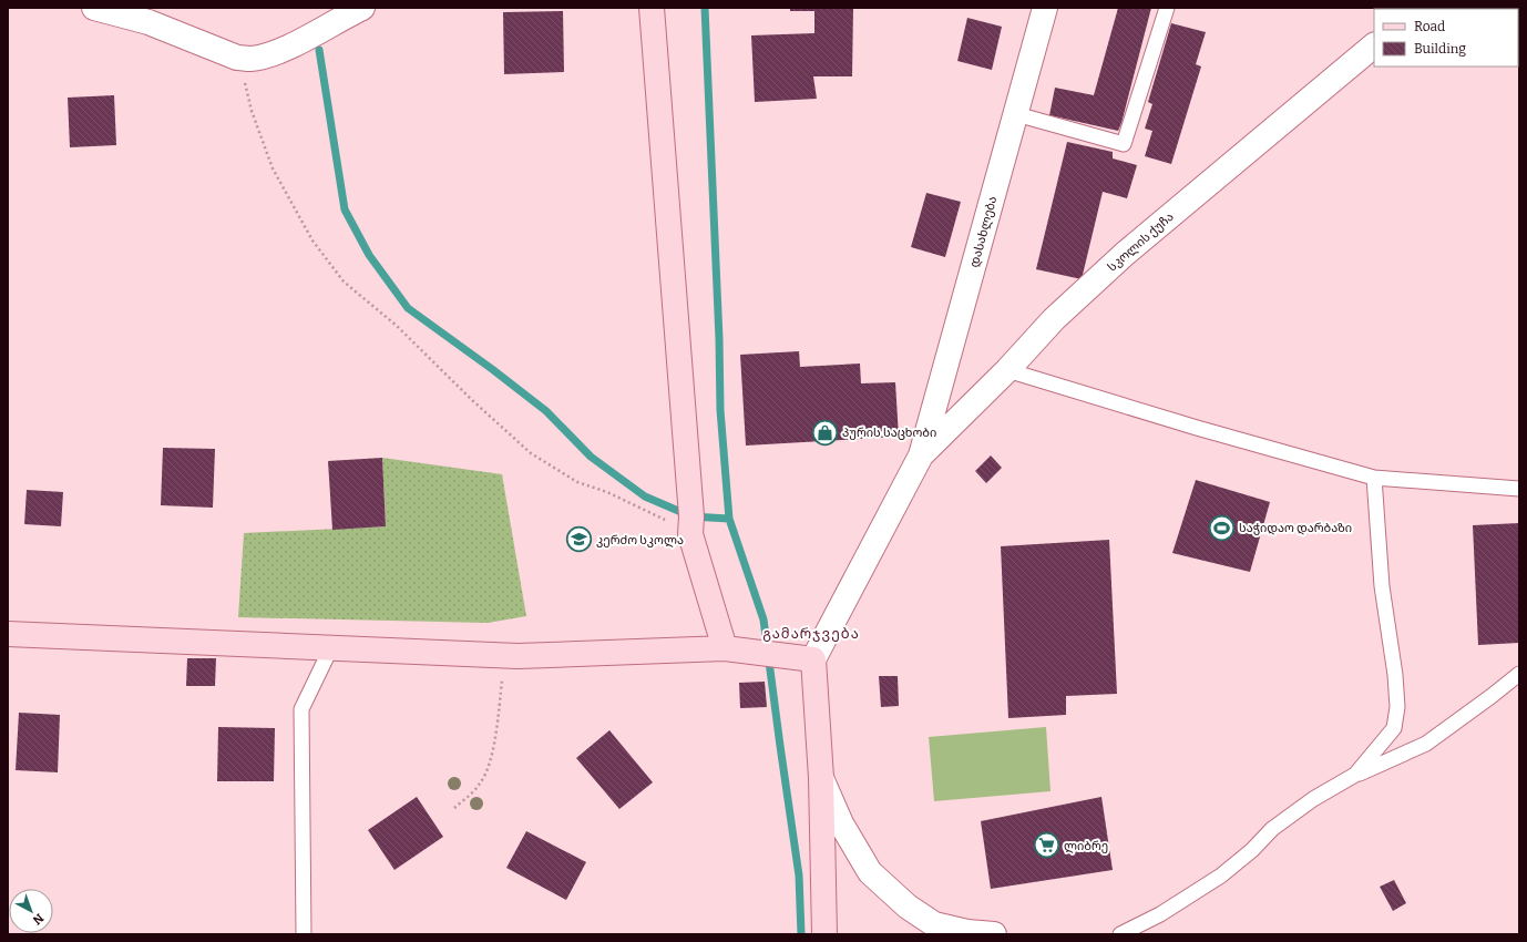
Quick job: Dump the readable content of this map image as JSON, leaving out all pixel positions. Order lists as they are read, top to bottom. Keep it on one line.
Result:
{"streets":{"street":["დასახლება","სკოლის ქუჩა"]},"crossings":[["დასახლება","სკოლის ქუჩა"]],"districts":["გამარჯვება"],"places":{"shop":["პურის საცხობი"],"sports":["საჭიდაო დარბაზი"],"school or university":["კერძო სკოლა"],"supermarket":["ლიბრე"]},"legend":["Road","Building"],"north":"bottom right"}
